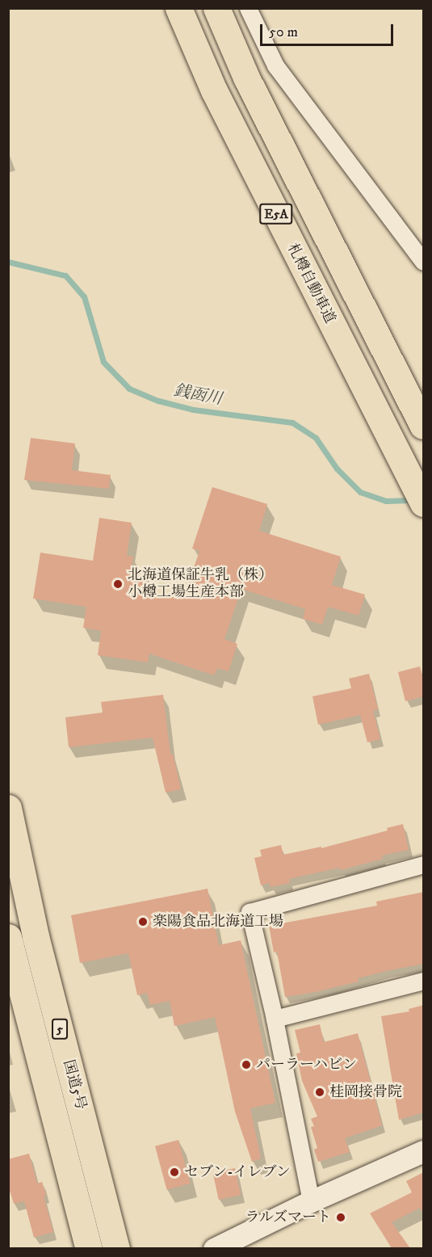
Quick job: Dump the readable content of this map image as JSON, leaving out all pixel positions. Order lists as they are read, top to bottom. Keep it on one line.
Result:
{"streets":{"highway":["E5A","札樽自動車道","5","国道5号"]},"water":["銭函川"],"places":["北海道保証牛乳（株） 小樽工場生産本部","楽陽食品北海道工場","パーラーハビン","桂岡接骨院","セブン-イレブン","ラルズマート"],"scale_bar":"50 m"}
